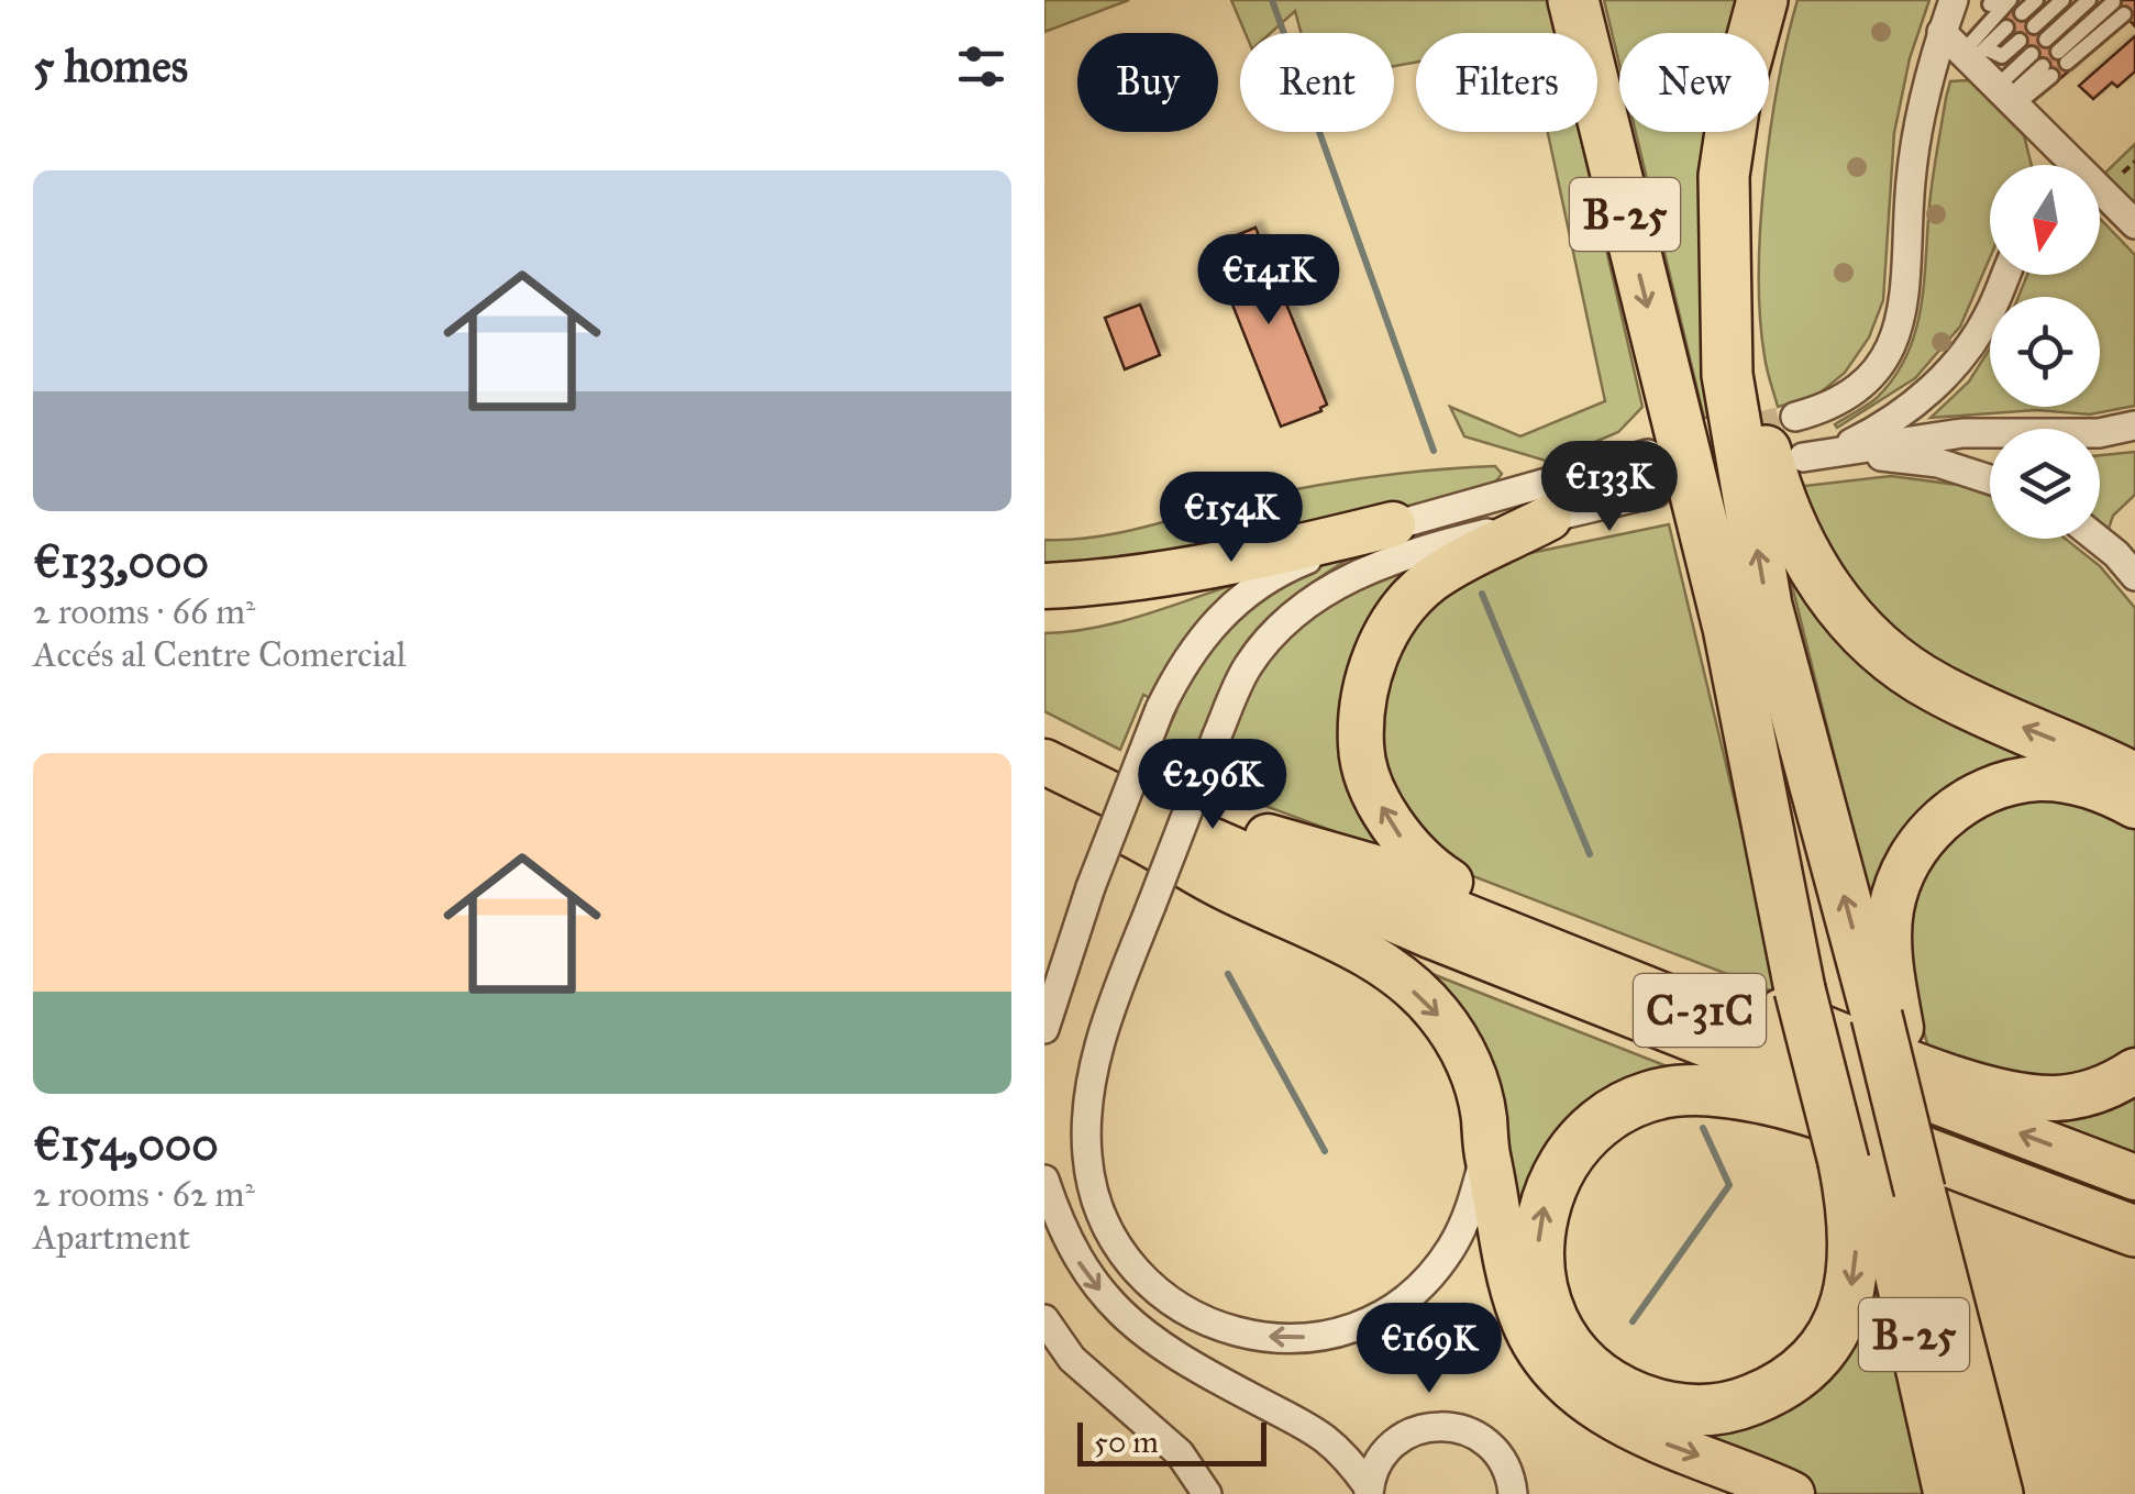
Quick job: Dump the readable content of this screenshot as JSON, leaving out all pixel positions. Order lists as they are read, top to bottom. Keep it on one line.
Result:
{"streets":{"highway":["B-25","C-31C"]},"scale_bar":"50 m","north":"bottom","page":{"heading":"5 homes","chip":["Buy","Rent","Filters","New"],"list":[{"name":"€133,000","note":"2 rooms · 66 m² · Accés al Centre Comercial"},{"name":"€154,000","note":"2 rooms · 62 m² · Apartment"}],"price":["€141K","€133K","€154K","€296K","€169K"],"scale":"50 m"}}
